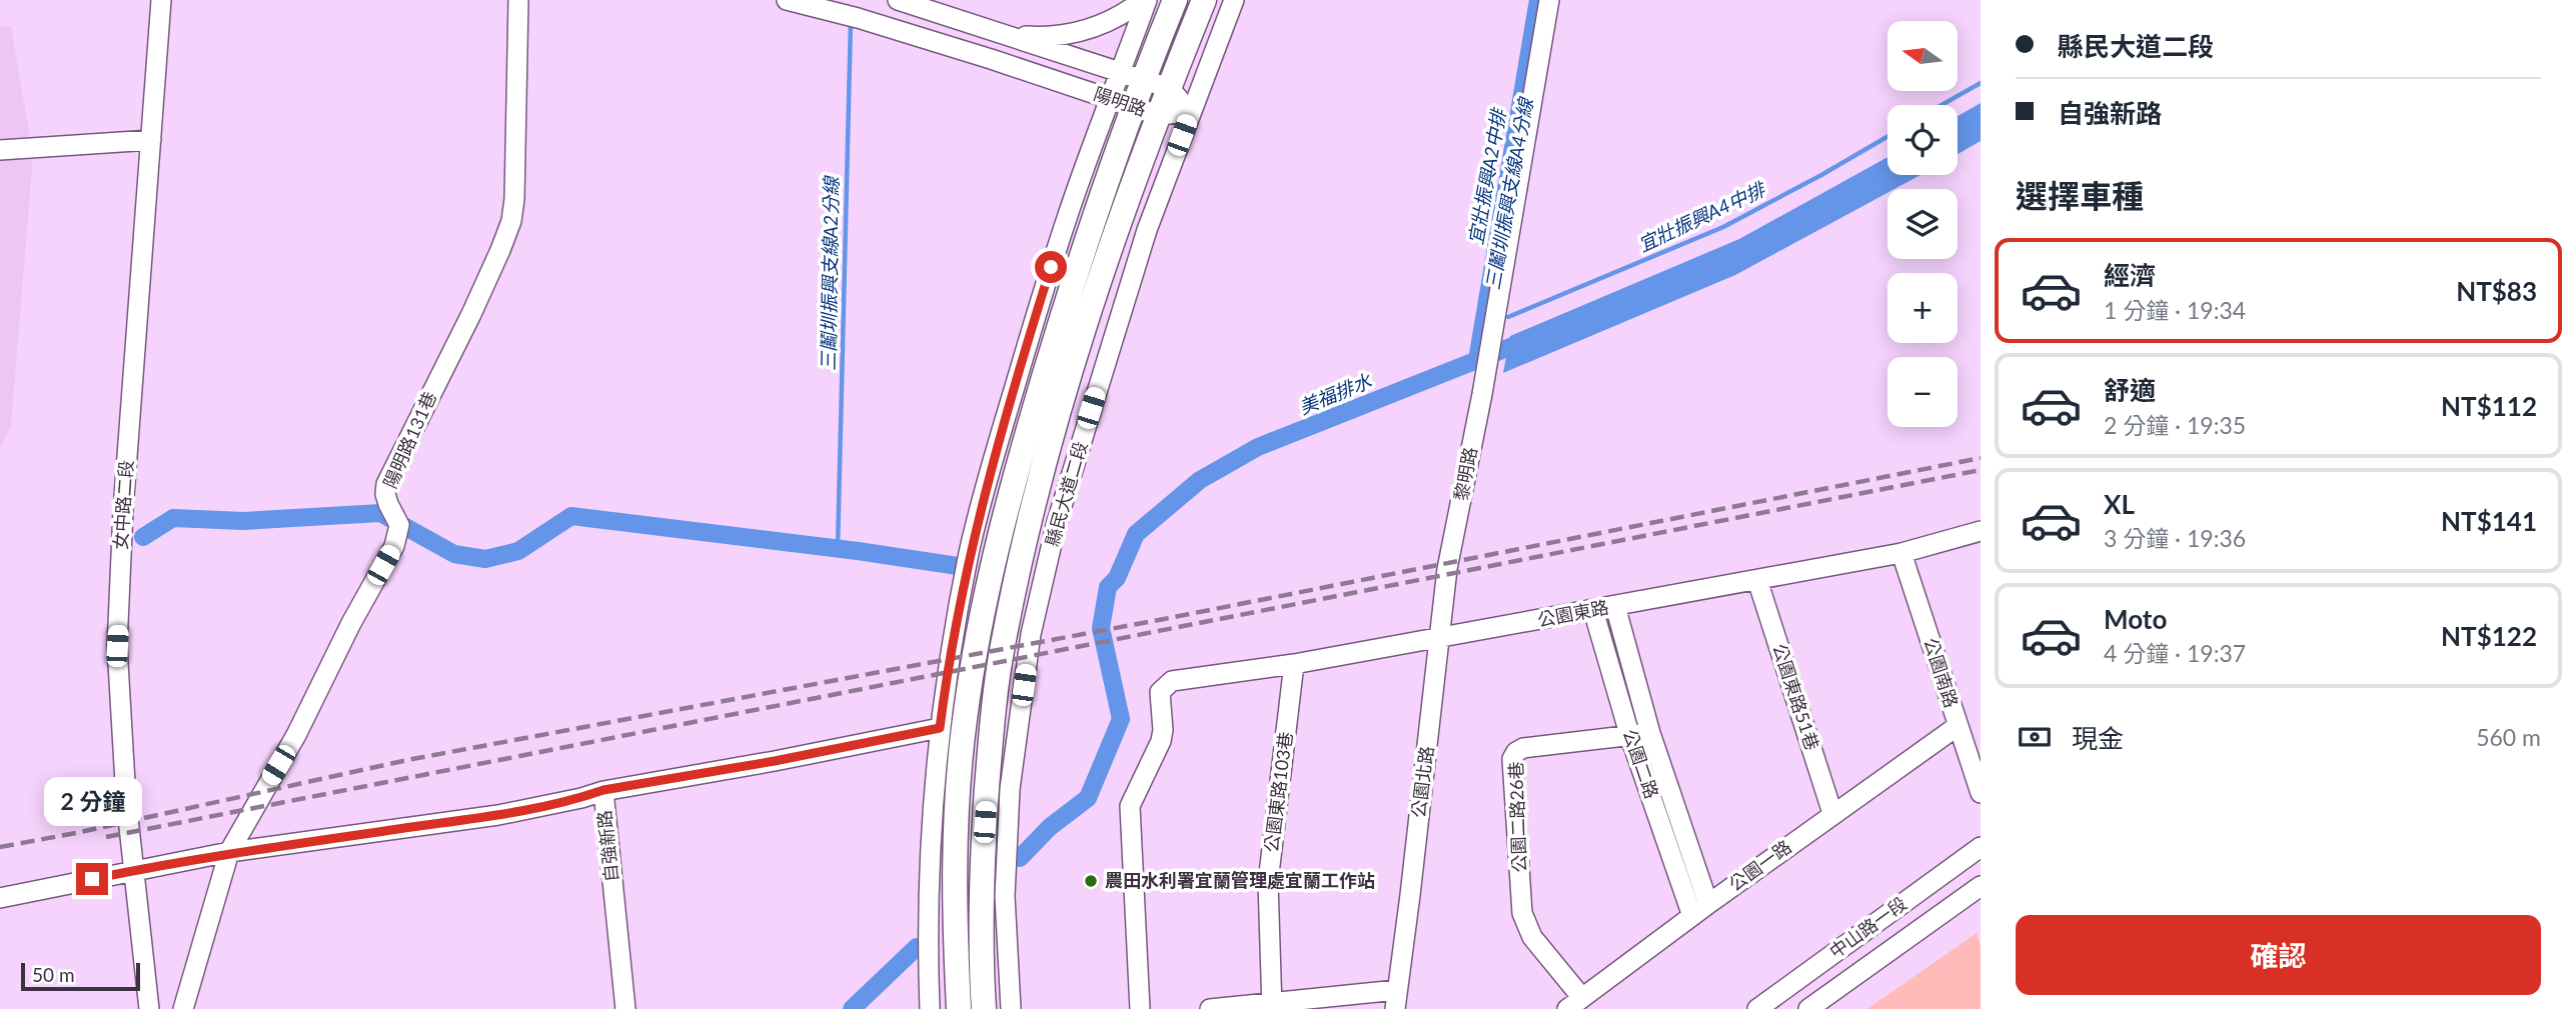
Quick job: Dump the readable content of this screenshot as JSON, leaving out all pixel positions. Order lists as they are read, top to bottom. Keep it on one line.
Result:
{"streets":{"main road":["縣民大道二段"],"street":["陽明路","陽明路131巷","黎明路","女中路二段","公園東路","公園南路","公園東路51巷","公園二路","公園北路","公園東路103巷","公園二路26巷","自強新路","公園一路","中山路一段"]},"crossings":[["陽明路","縣民大道二段"],["陽明路131巷","自強新路"],["黎明路","公園北路"],["女中路二段","自強新路"],["公園東路","公園南路"],["公園東路","公園東路51巷"],["公園東路","公園二路"],["公園東路","公園北路"],["公園東路","公園東路103巷"],["公園南路","公園一路"],["公園東路51巷","公園一路"],["公園二路","公園二路26巷"],["公園二路","公園一路"],["公園二路26巷","公園一路"]],"water":["宜壯振興A2中排","三鬮圳振興支線A4分線","宜壯振興A4中排","三鬮圳振興支線A2分線","美福排水"],"places":["農田水利署宜蘭管理處宜蘭工作站"],"scale_bar":"50 m","north":"left","page":{"banner":["縣民大道二段","自強新路"],"map_buttons":["+","−"],"heading":"選擇車種","list":[{"name":"經濟","note":"1 分鐘 · 19:34","value":"NT$83"},{"name":"舒適","note":"2 分鐘 · 19:35","value":"NT$112"},{"name":"XL","note":"3 分鐘 · 19:36","value":"NT$141"},{"name":"Moto","note":"4 分鐘 · 19:37","value":"NT$122"}],"pay":["現金","560 m"],"bubble":"2 分鐘","buttons":"確認","scale":"50 m"}}
